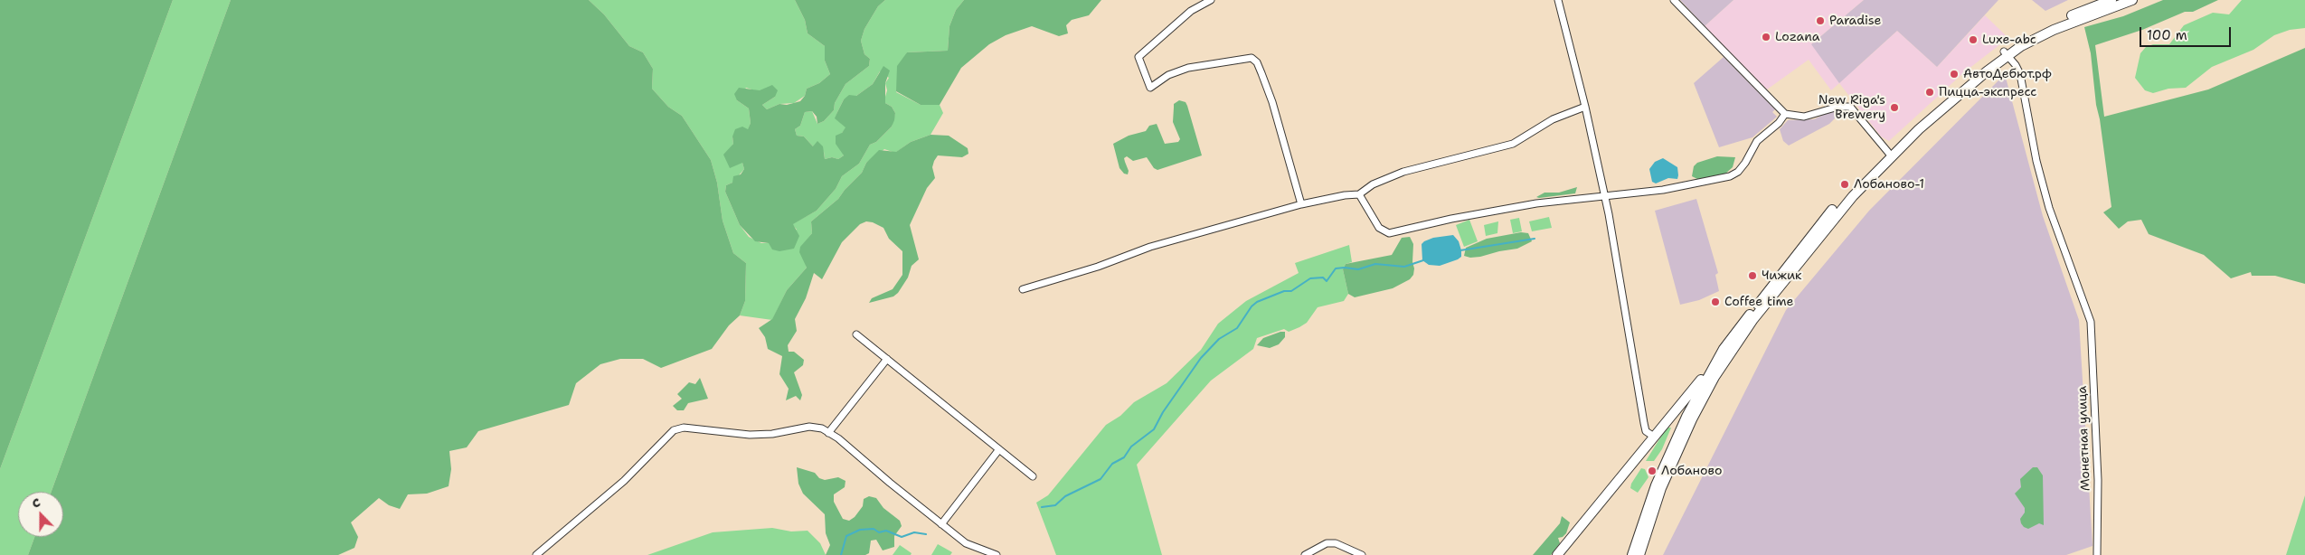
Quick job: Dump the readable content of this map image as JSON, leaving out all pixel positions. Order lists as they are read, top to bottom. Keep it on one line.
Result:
{"streets":{"street":["Монетная улица"]},"places":["Paradise","Lozana","Luxe-abc","АвтоДебют.рф","Пицца-экспресс","New Riga's Brewery","Лобаново-1","Чижик","Coffee time","Лобаново"],"scale_bar":"100 m","north":"top"}
